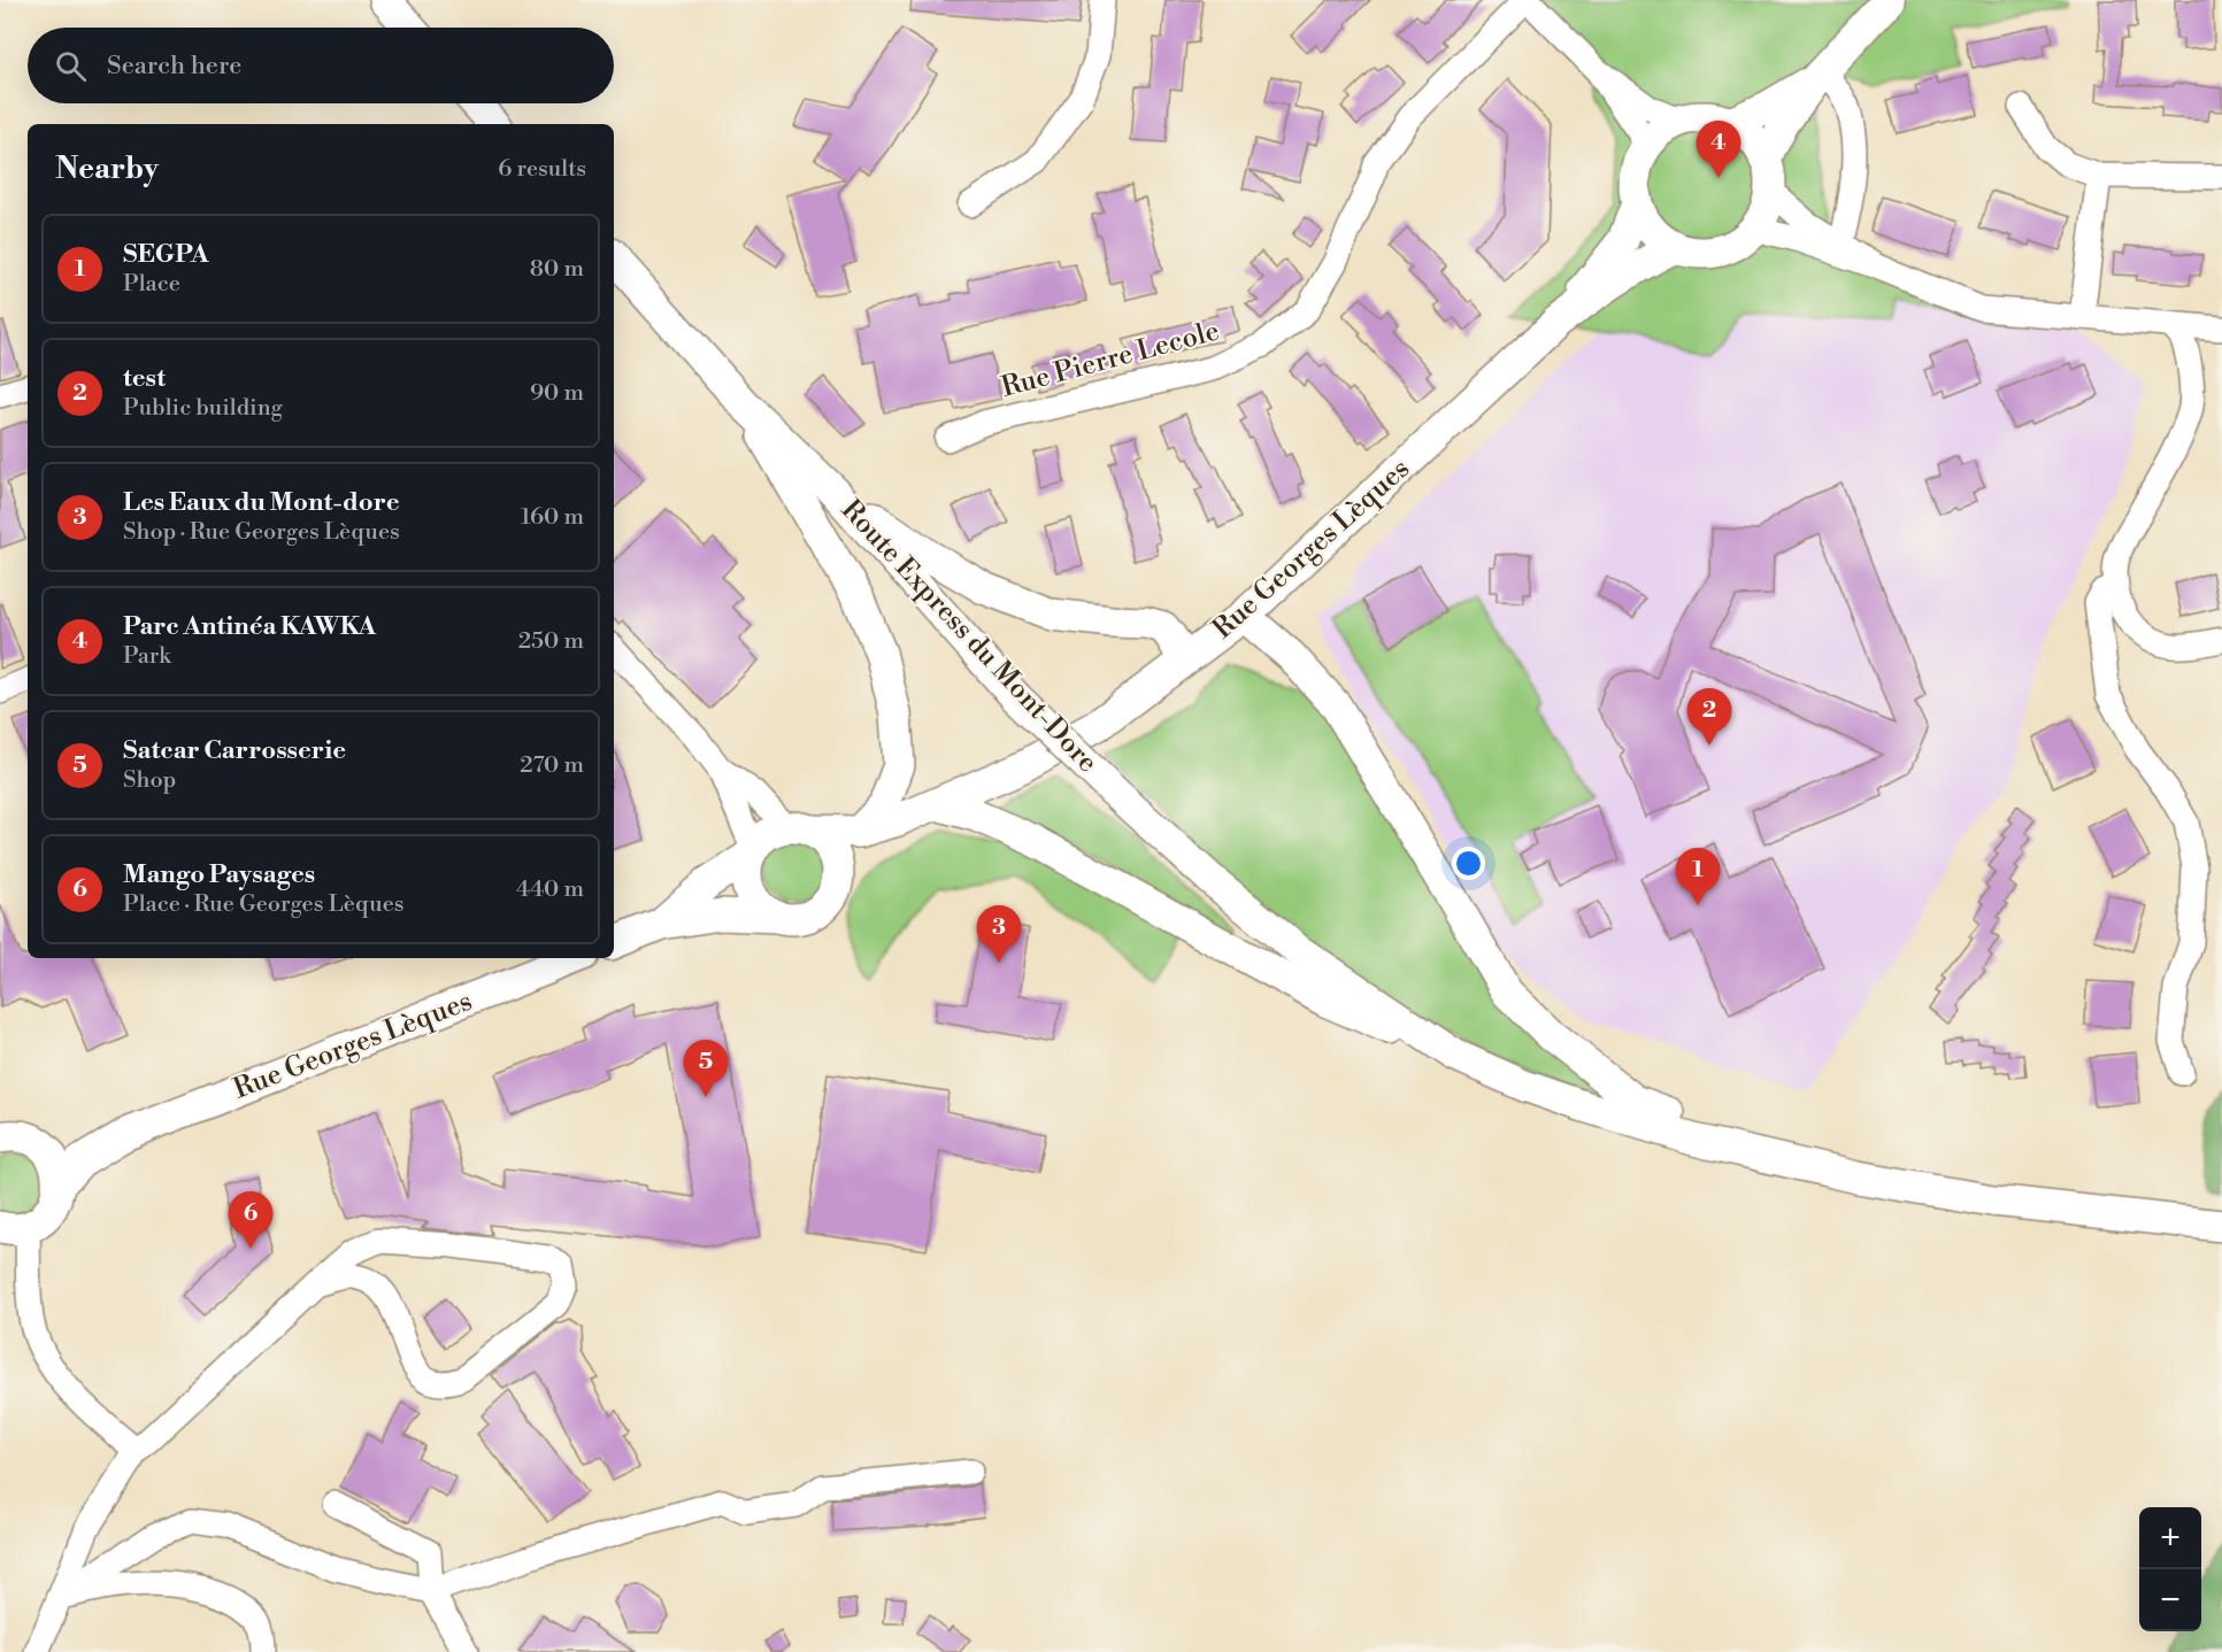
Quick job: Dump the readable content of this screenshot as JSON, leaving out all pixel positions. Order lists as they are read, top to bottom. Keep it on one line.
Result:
{"streets":{"main road":["Rue Georges Lèques","Route Express du Mont-Dore"],"street":["Rue Pierre Lecole"]},"page":{"search":"Search here","pins":["4","2","1","3","5","6"],"heading":["Nearby","6 results"],"list":[{"mark":"1","name":"SEGPA","note":"Place","value":"80 m"},{"mark":"2","name":"test","note":"Public building","value":"90 m"},{"mark":"3","name":"Les Eaux du Mont-dore","note":"Shop · Rue Georges Lèques","value":"160 m"},{"mark":"4","name":"Parc Antinéa KAWKA","note":"Park","value":"250 m"},{"mark":"5","name":"Satcar Carrosserie","note":"Shop","value":"270 m"},{"mark":"6","name":"Mango Paysages","note":"Place · Rue Georges Lèques","value":"440 m"}],"map_buttons":["+","−"]}}
